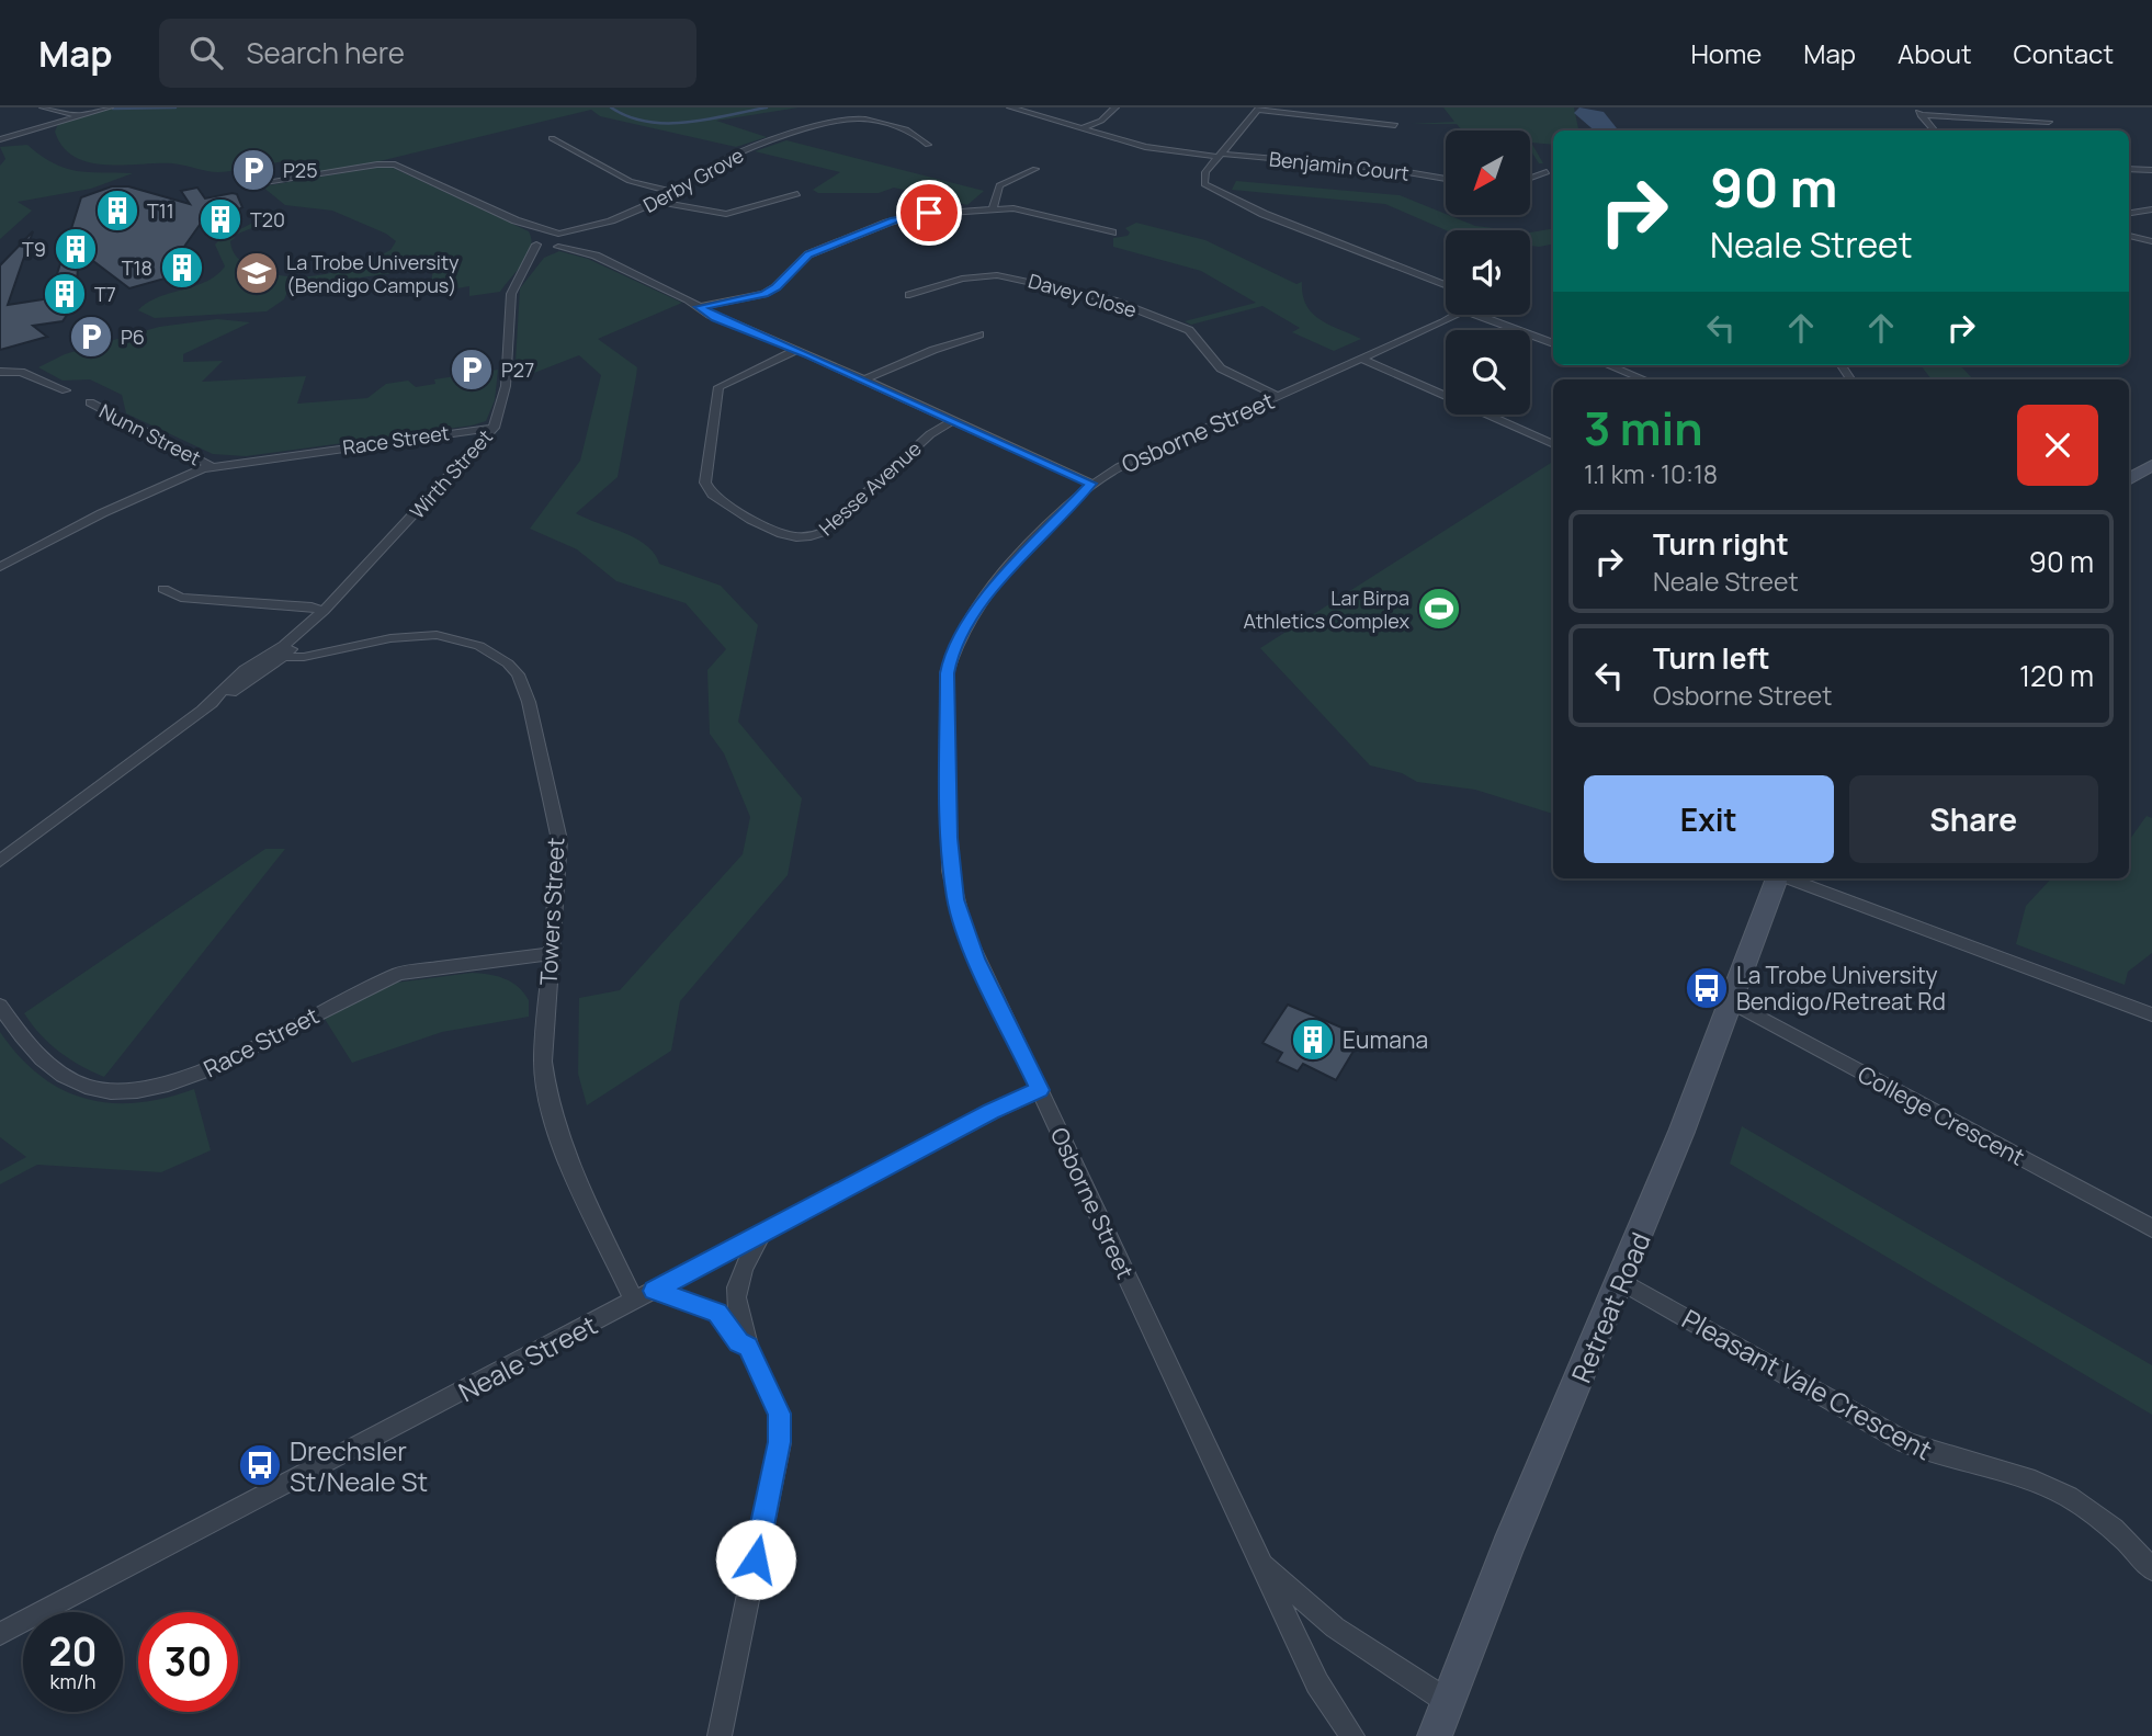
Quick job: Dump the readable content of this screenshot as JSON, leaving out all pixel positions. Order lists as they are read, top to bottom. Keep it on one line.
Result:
{"streets":{"street":["Benjamin Court","Derby Grove","Davey Close","Osborne Street","Nunn Street","Race Street","Wirth Street","Hesse Avenue","Towers Street","College Crescent","Retreat Road","Neale Street","Pleasant Vale Crescent"]},"crossings":[["Derby Grove","Wirth Street"],["Davey Close","Osborne Street"],["Osborne Street","Retreat Road"],["Osborne Street","Neale Street"],["Nunn Street","Race Street"],["Race Street","Wirth Street"],["Race Street","Towers Street"],["Wirth Street","Towers Street"],["Towers Street","Neale Street"],["College Crescent","Retreat Road"],["Retreat Road","Pleasant Vale Crescent"]],"places":{"parking":["P25","P6","P27"],"building":["T11","T20","T9","T18","T7","Eumana"],"school or university":["La Trobe University (Bendigo Campus)"],"sports":["Lar Birpa Athletics Complex"],"bus stop":["La Trobe University Bendigo/Retreat Rd","Drechsler St/Neale St"]},"north":"bottom left","page":{"header":"Map","search":"Search here","nav":["Home","Map","About","Contact"],"turn":["90 m","Neale Street"],"heading":["3 min","1.1 km · 10:18"],"list":[{"name":"Turn right","note":"Neale Street","value":"90 m"},{"name":"Turn left","note":"Osborne Street","value":"120 m"}],"buttons":["Exit","Share"],"speed":"20 km/h","limit":"30"}}
